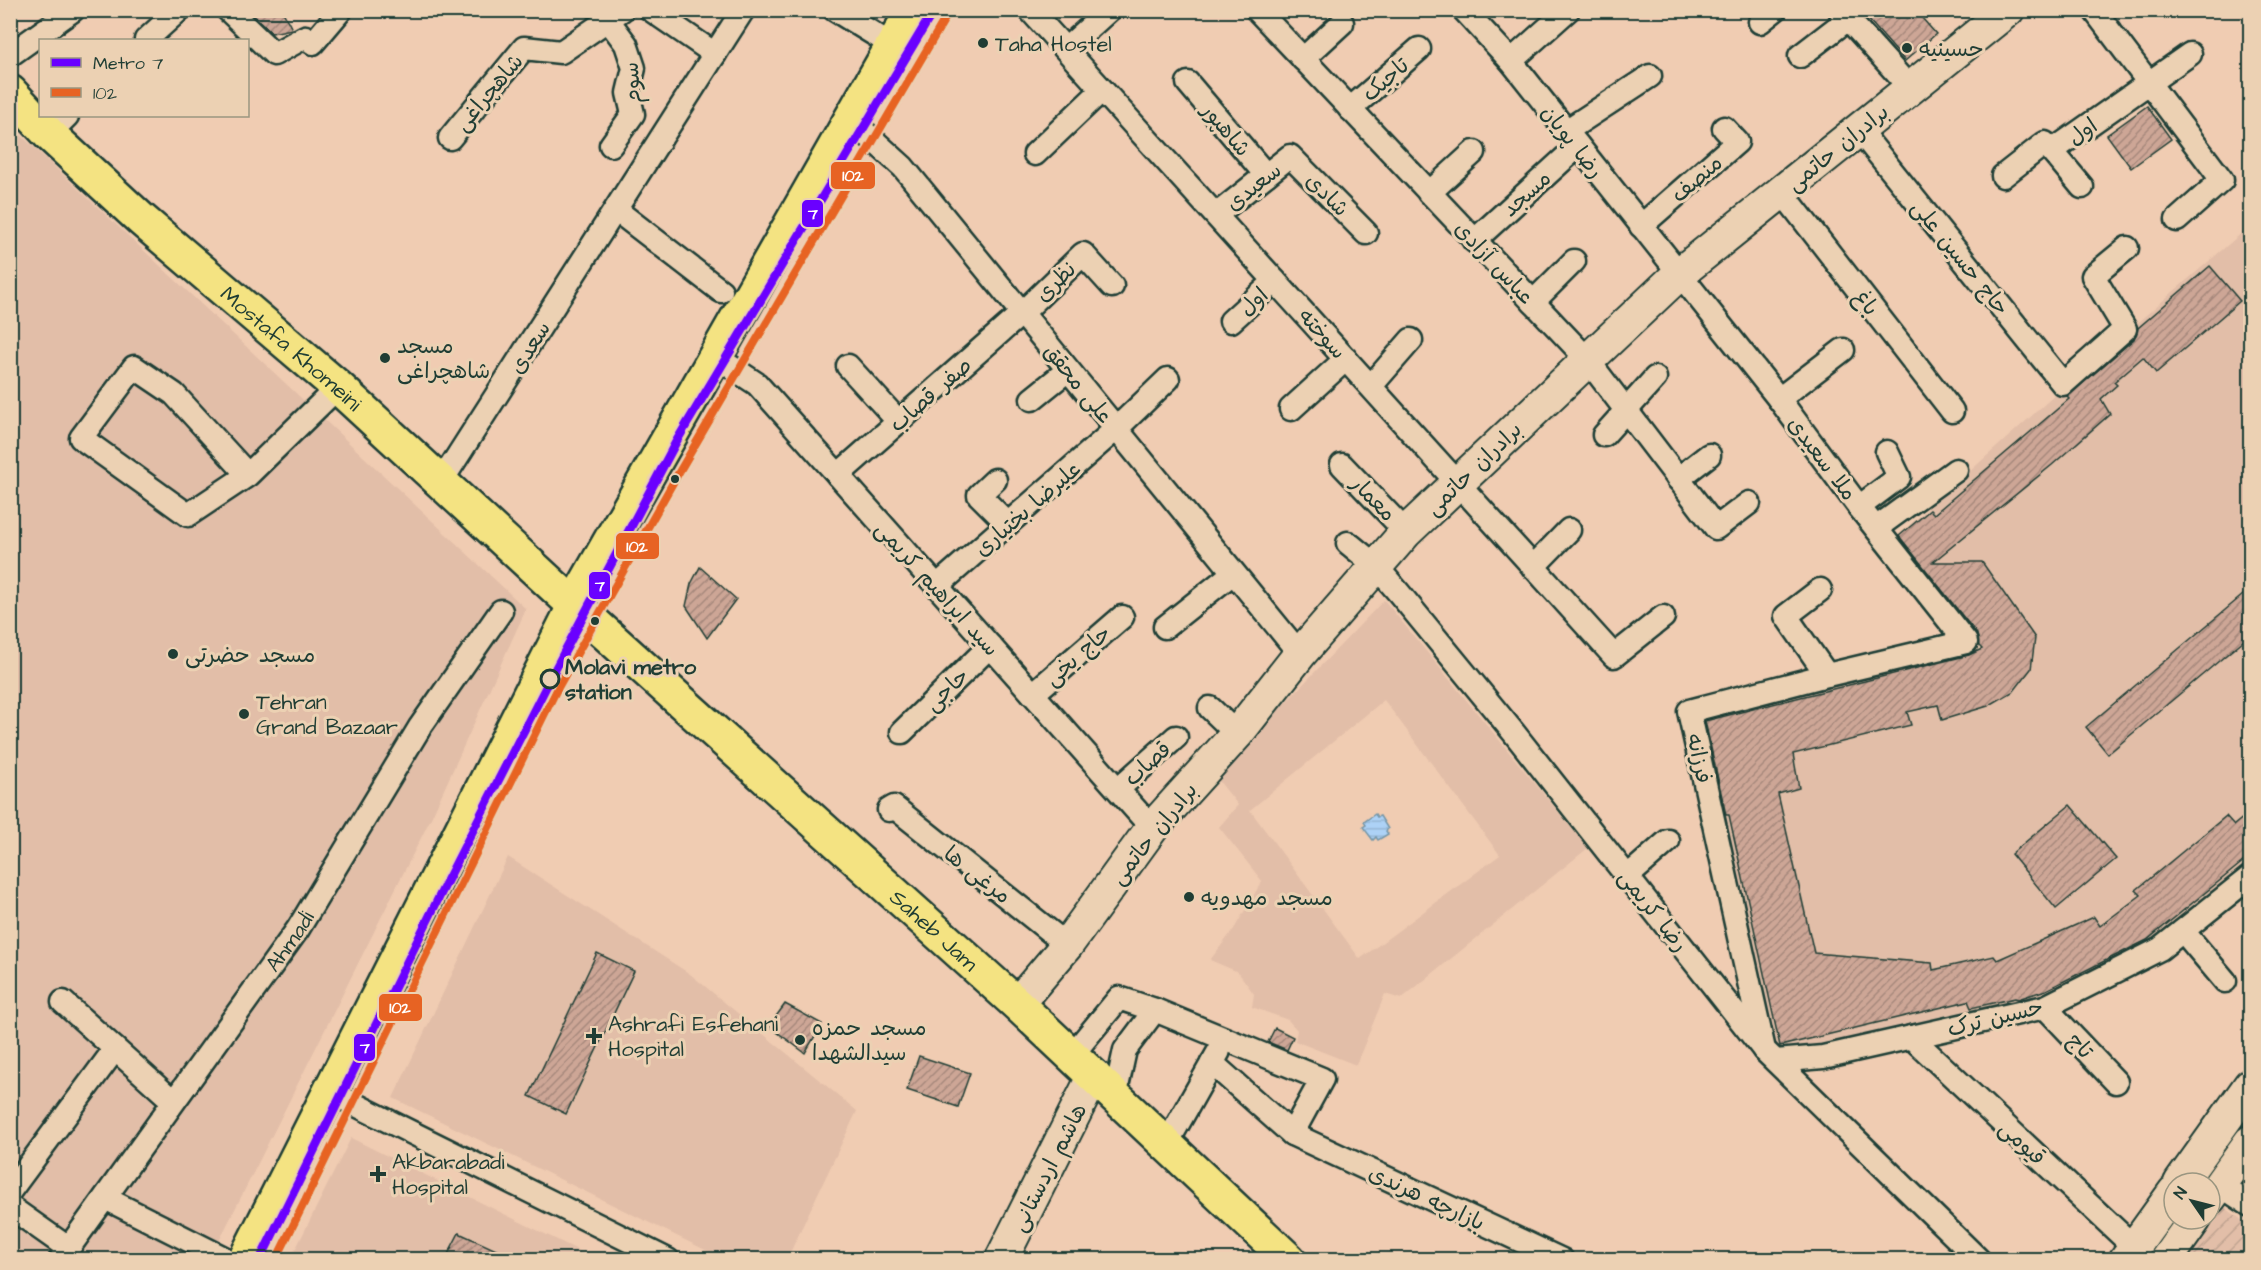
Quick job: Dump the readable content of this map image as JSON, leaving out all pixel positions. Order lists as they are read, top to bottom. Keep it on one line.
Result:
{"streets":{"main road":["Mostafa Khomeini","Saheb Jam"],"street":["تاجیک","سوم","شاهچراغی","شاهپور","اول","رضا پویان","برادران حاتمی","منصف","سعیدی","مسجد","شادی","حاج حسین علی","عباس آزادی","نظری","باغ","سوخته","سعدی","علی محقق","صفر قصاب","ملا سعیدی","معمار","علیرضا بختیاری","سید ابراهیم کریمی","حاج یخی","حاجی","فرزانه","قصاب","مرغی ها","رضا کریمی","Ahmadi","حسین ترک","تاج","قیومی","هاشم اردستانی","بازارچه هرندی"]},"crossings":[["تاجیک","عباس آزادی"],["سوم","شاهچراغی"],["شاهپور","سعیدی"],["اول","سوخته"],["رضا پویان","برادران حاتمی"],["رضا پویان","منصف"],["رضا پویان","مسجد"],["رضا پویان","ملا سعیدی"],["برادران حاتمی","حاج حسین علی"],["برادران حاتمی","عباس آزادی"],["برادران حاتمی","باغ"],["برادران حاتمی","سوخته"],["برادران حاتمی","علی محقق"],["برادران حاتمی","ملا سعیدی"],["برادران حاتمی","معمار"],["برادران حاتمی","سید ابراهیم کریمی"],["برادران حاتمی","مرغی ها"],["برادران حاتمی","رضا کریمی"],["برادران حاتمی","Saheb Jam"],["سعیدی","شادی"],["سعیدی","سوخته"],["مسجد","عباس آزادی"],["نظری","علی محقق"],["نظری","صفر قصاب"],["سعدی","Mostafa Khomeini"],["Mostafa Khomeini","Saheb Jam"],["علی محقق","صفر قصاب"],["علی محقق","علیرضا بختیاری"],["صفر قصاب","سید ابراهیم کریمی"],["ملا سعیدی","فرزانه"],["علیرضا بختیاری","سید ابراهیم کریمی"],["سید ابراهیم کریمی","حاج یخی"],["سید ابراهیم کریمی","حاجی"],["سید ابراهیم کریمی","قصاب"],["فرزانه","رضا کریمی"],["فرزانه","حسین ترک"],["رضا کریمی","حسین ترک"],["Saheb Jam","هاشم اردستانی"],["حسین ترک","تاج"],["حسین ترک","قیومی"]],"places":{"other":["Taha Hostel","حسینیه","مسجد شاهچراغی","مسجد حضرتی","Molavi metro station","Tehran Grand Bazaar","مسجد مهدویه","مسجد حمزه سیدالشهدا"],"health":["Ashrafi Esfehani Hospital","Akbarabadi Hospital"]},"lines":["metro line 7","transit line 102"],"legend":["Metro 7","102"],"north":"top left"}
